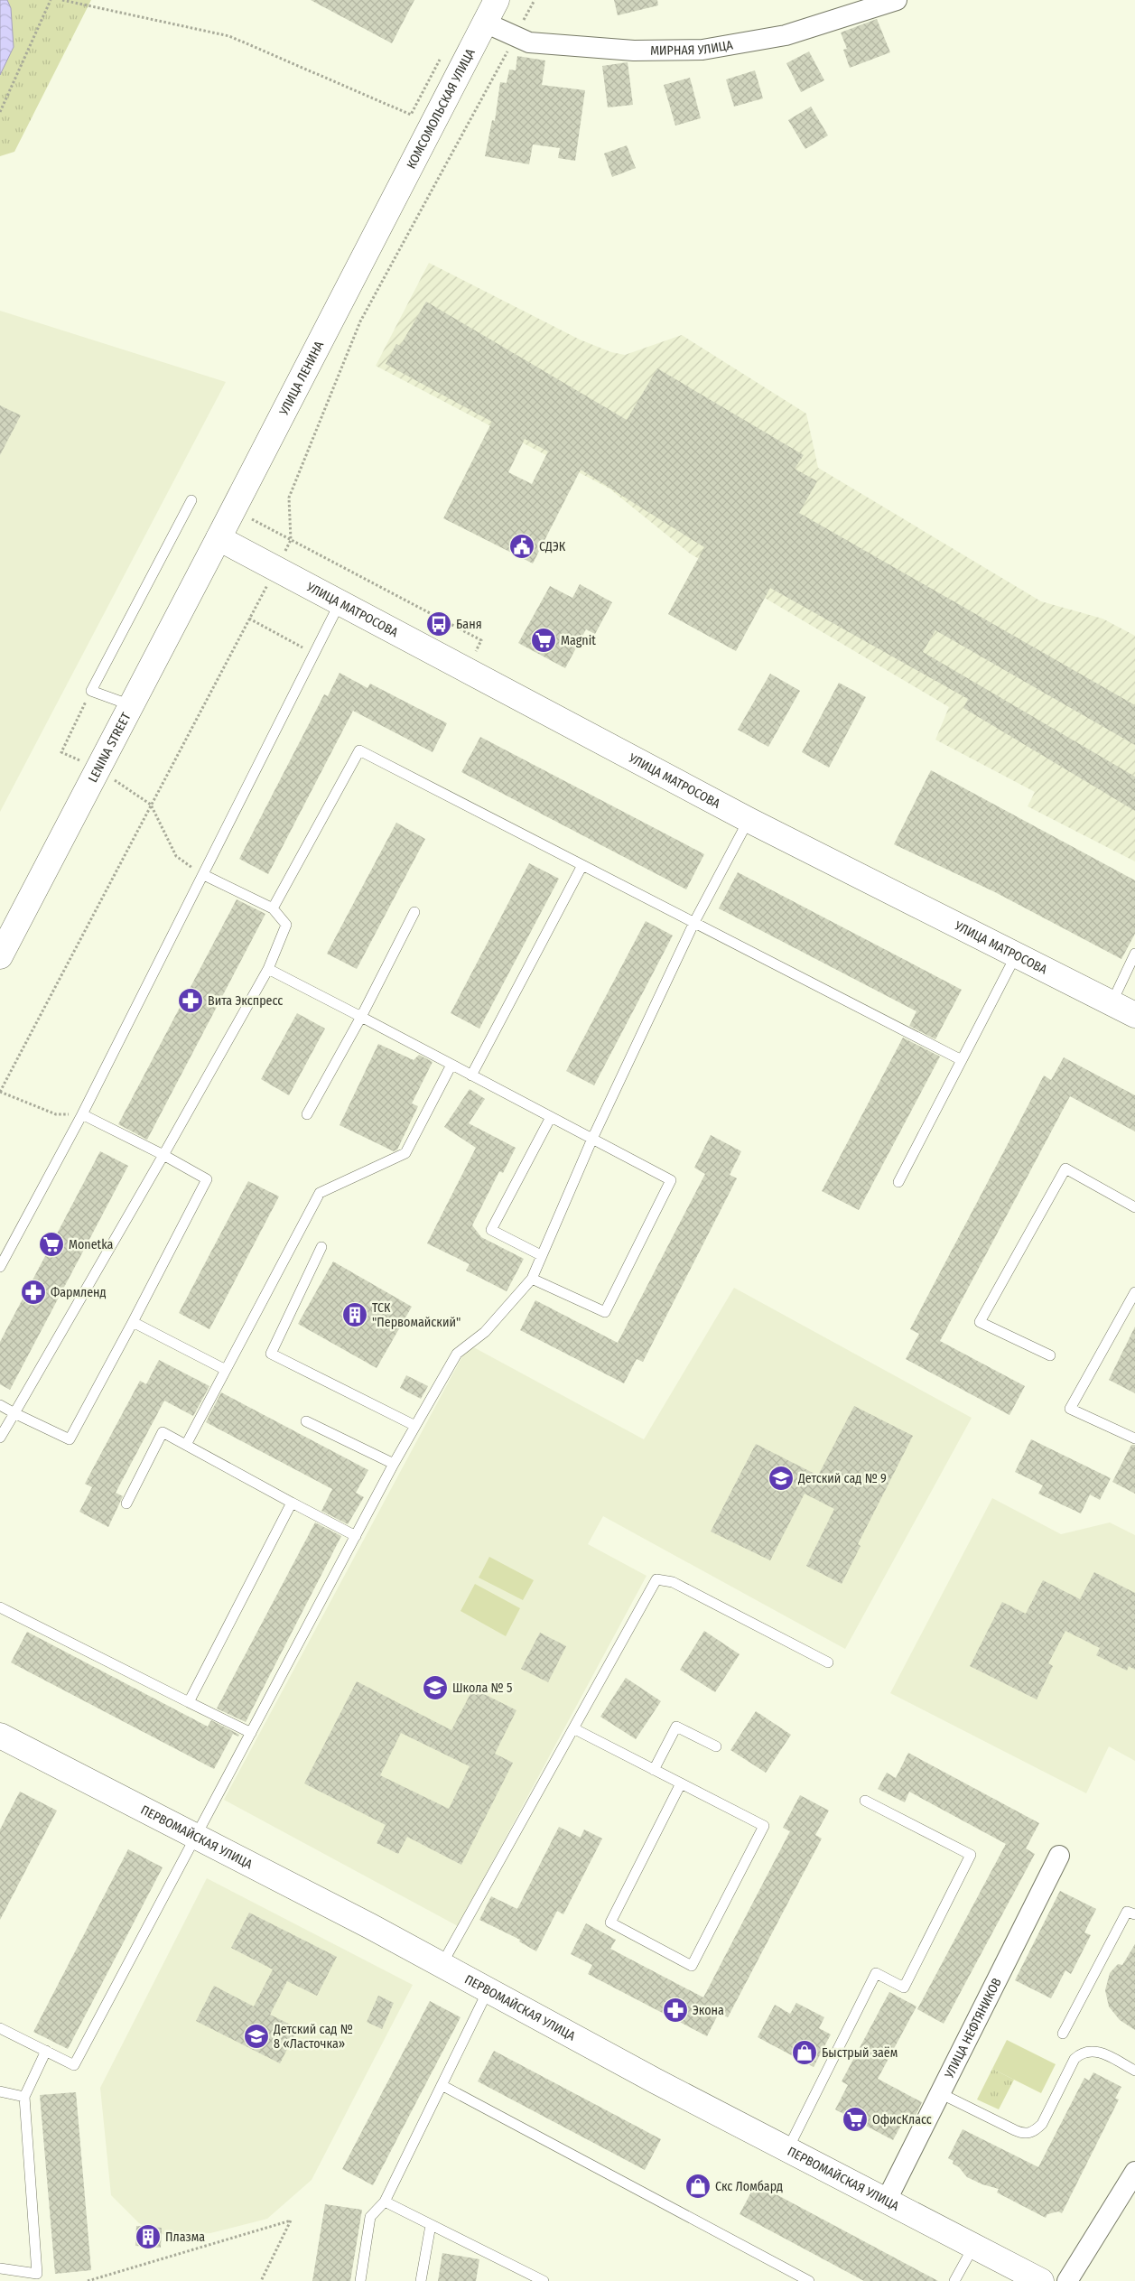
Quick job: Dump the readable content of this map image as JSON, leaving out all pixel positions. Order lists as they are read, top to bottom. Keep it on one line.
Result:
{"streets":{"street":["МИРНАЯ УЛИЦА","КОМСОМОЛЬСКАЯ УЛИЦА","УЛИЦА ЛЕНИНА","УЛИЦА МАТРОСОВА","LENINA STREET","ПЕРВОМАЙСКАЯ УЛИЦА","УЛИЦА НЕФТЯНИКОВ"]},"crossings":[["МИРНАЯ УЛИЦА","КОМСОМОЛЬСКАЯ УЛИЦА"],["КОМСОМОЛЬСКАЯ УЛИЦА","УЛИЦА ЛЕНИНА"],["УЛИЦА ЛЕНИНА","УЛИЦА МАТРОСОВА"],["УЛИЦА ЛЕНИНА","LENINA STREET"],["УЛИЦА МАТРОСОВА","LENINA STREET"],["ПЕРВОМАЙСКАЯ УЛИЦА","УЛИЦА НЕФТЯНИКОВ"]],"places":{"public building":["СДЭК"],"bus stop":["Баня"],"supermarket":["Magnit","Monetka","ОфисКласс"],"pharmacy":["Вита Экспресс","Фармленд","Экона"],"building":["ТСК \"Первомайский\"","Плазма"],"school or university":["Детский сад № 9","Школа № 5","Детский сад № 8 «Ласточка»"],"shop":["Быстрый заём","Скс Ломбард"]}}
